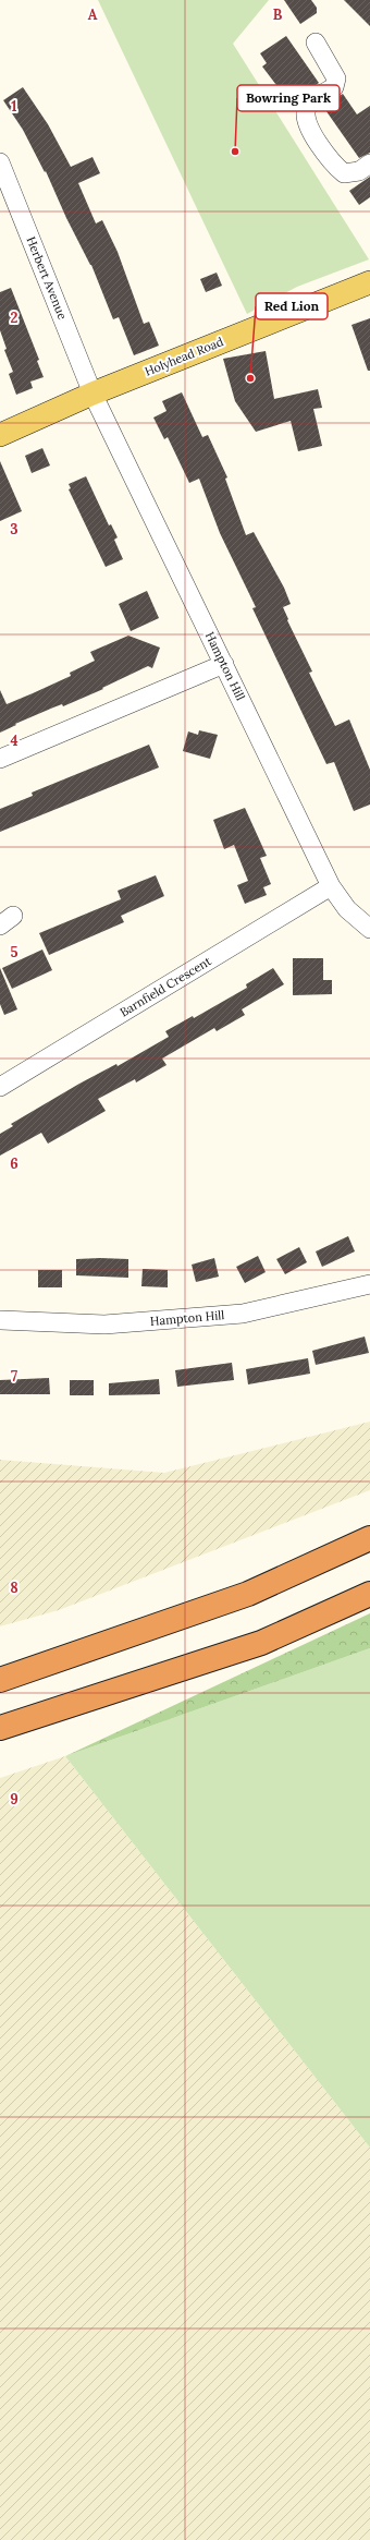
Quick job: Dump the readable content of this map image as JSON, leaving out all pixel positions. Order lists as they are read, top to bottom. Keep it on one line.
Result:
{"streets":{"main road":["Holyhead Road"],"street":["Herbert Avenue","Hampton Hill","Barnfield Crescent"]},"crossings":[["Herbert Avenue","Holyhead Road"],["Herbert Avenue","Hampton Hill"],["Holyhead Road","Hampton Hill"],["Hampton Hill","Barnfield Crescent"]],"places":["Bowring Park","Red Lion"],"grid":{"columns":["A","B"],"rows":["1","2","3","4","5","6","7","8","9"]}}
